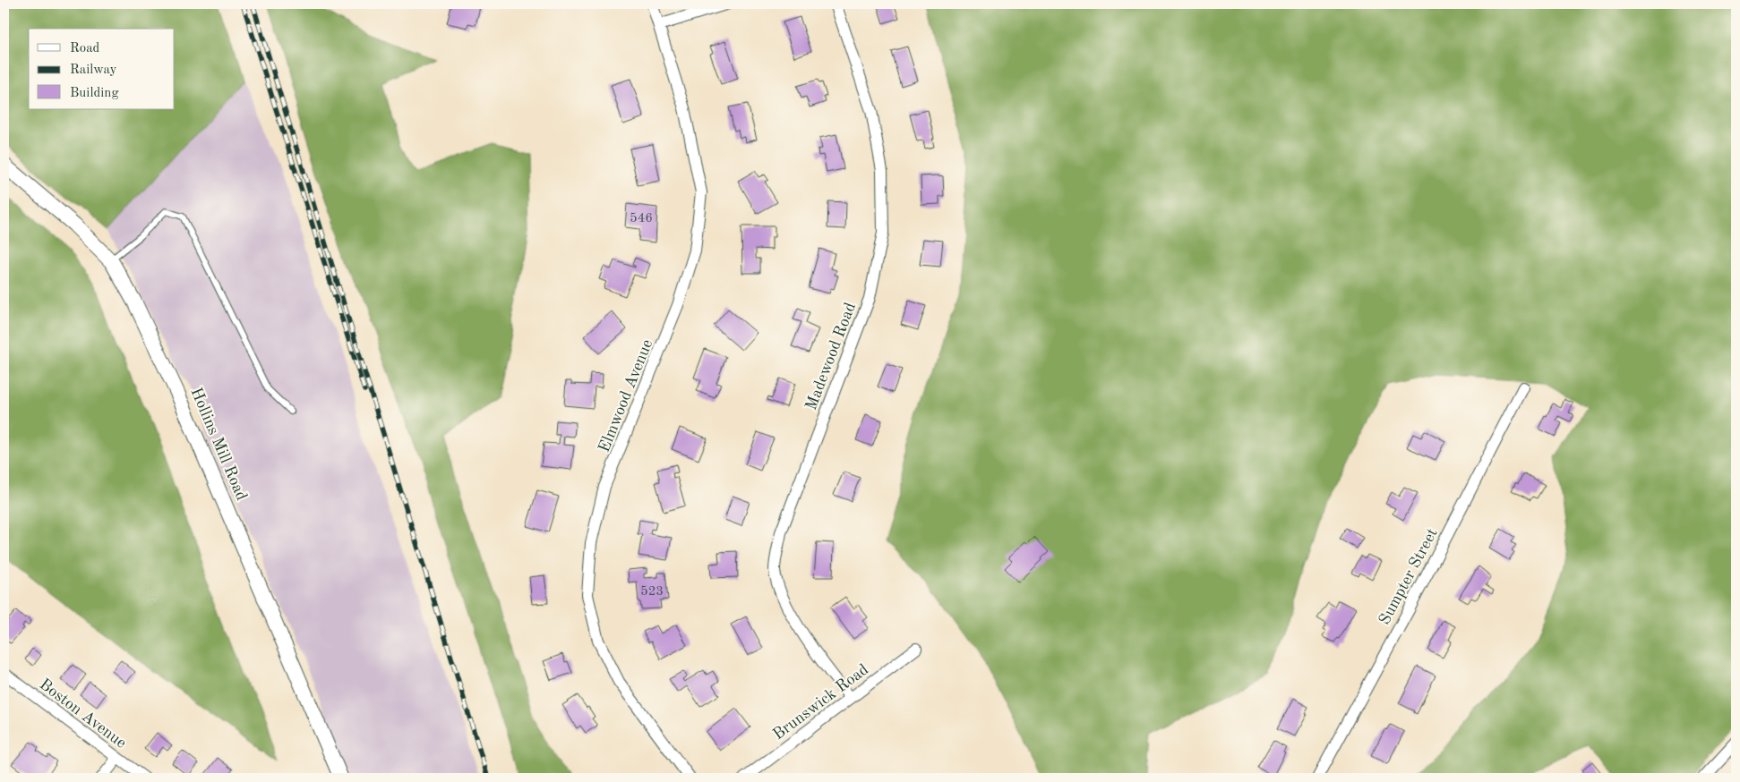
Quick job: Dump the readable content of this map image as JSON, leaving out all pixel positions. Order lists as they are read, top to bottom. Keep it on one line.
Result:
{"streets":{"street":["Madewood Road","Elmwood Avenue","Hollins Mill Road","Sumpter Street","Brunswick Road","Boston Avenue"]},"crossings":[["Madewood Road","Brunswick Road"]],"house_numbers":["546","523"],"legend":["Road","Railway","Building"]}
